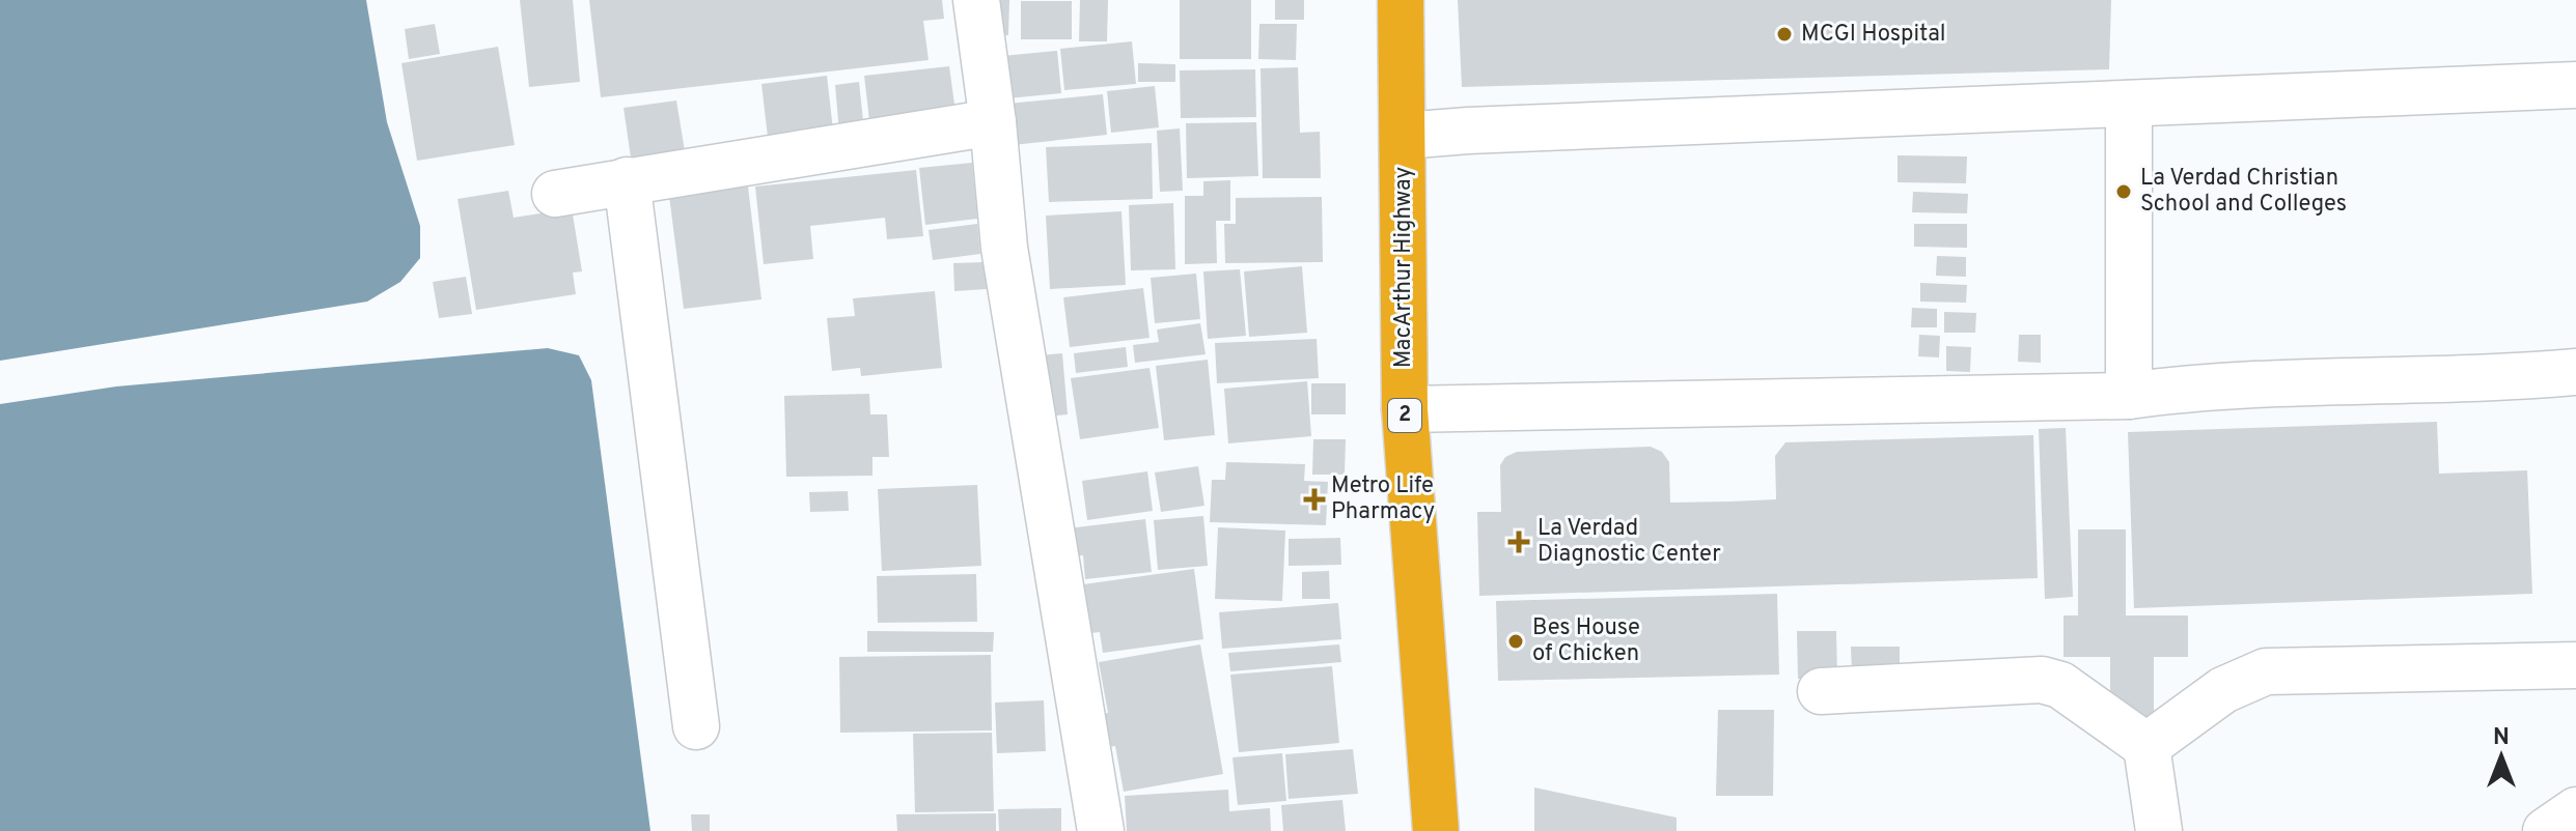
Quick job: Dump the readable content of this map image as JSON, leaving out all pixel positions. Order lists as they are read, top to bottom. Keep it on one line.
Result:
{"streets":{"highway":["MacArthur Highway","2"]},"places":{"other":["MCGI Hospital","La Verdad Christian School and Colleges","Bes House of Chicken"],"health":["Metro Life Pharmacy","La Verdad Diagnostic Center"]},"north":"top"}
